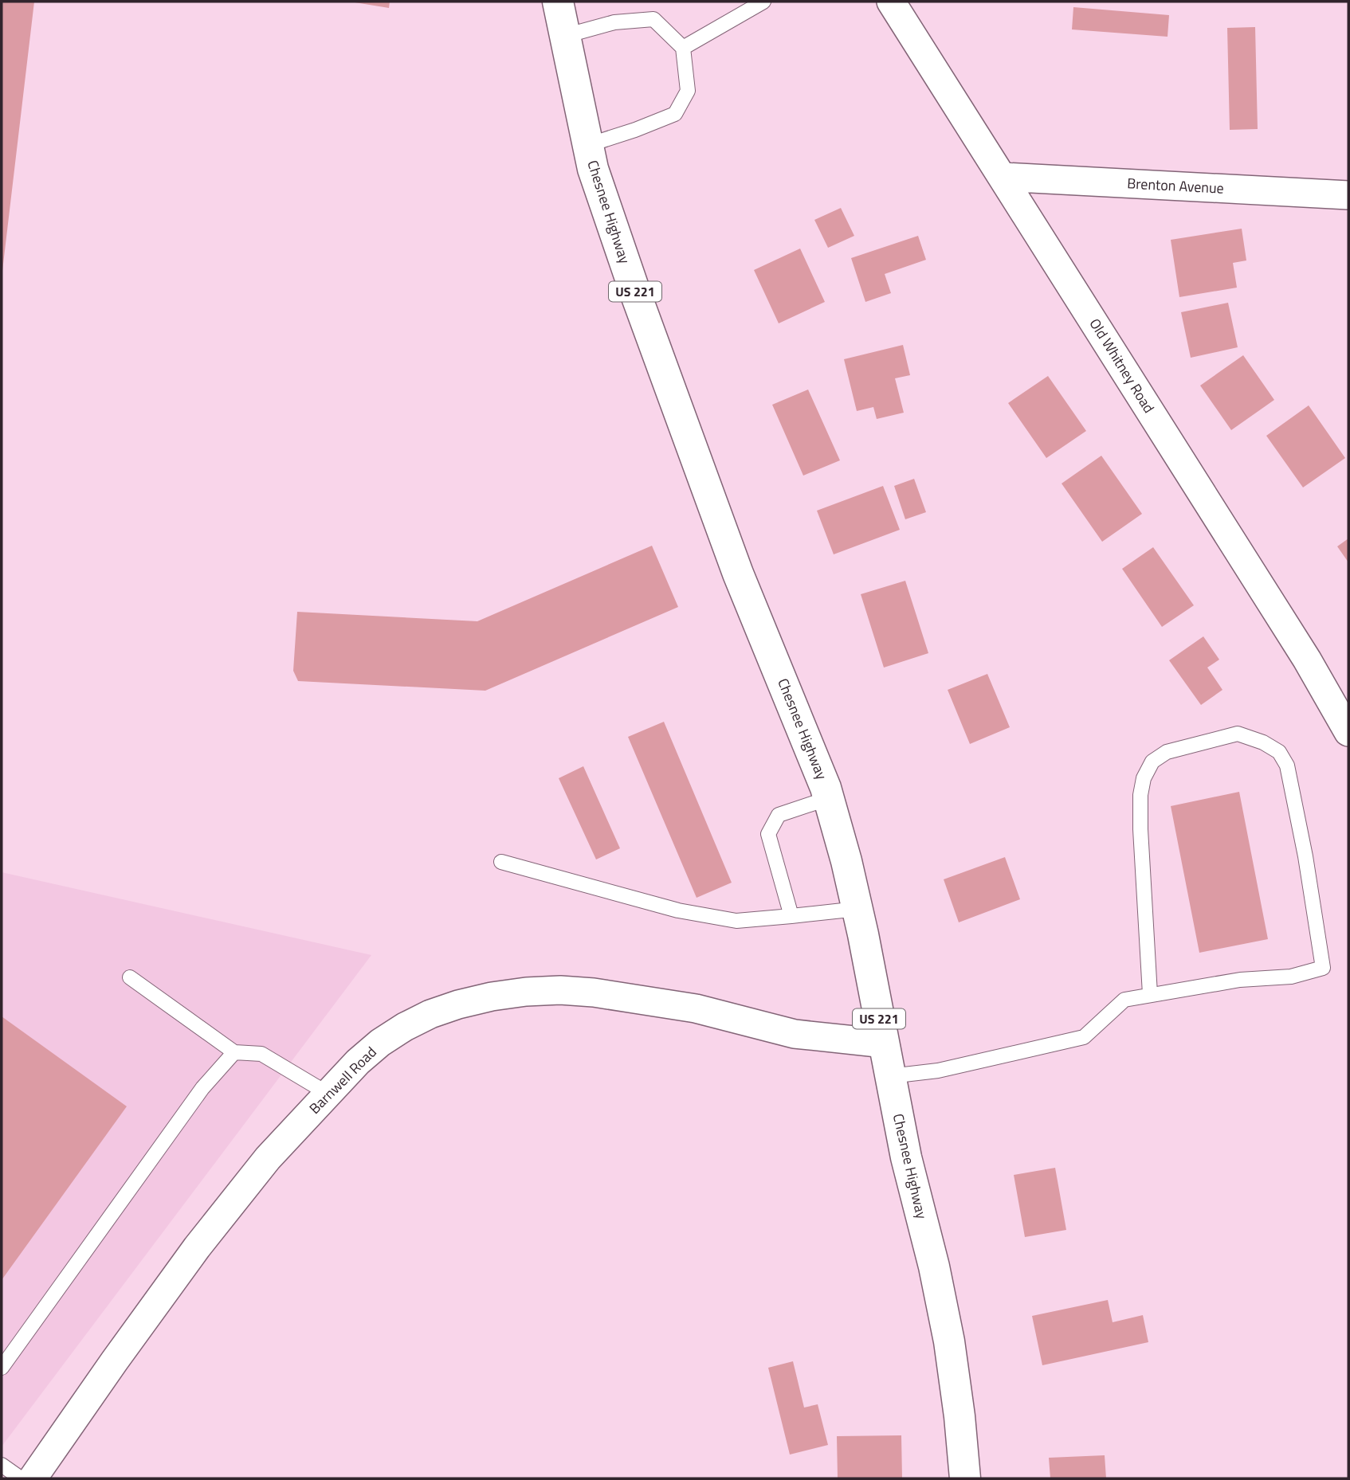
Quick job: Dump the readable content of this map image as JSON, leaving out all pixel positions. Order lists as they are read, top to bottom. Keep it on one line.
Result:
{"streets":{"main road":["Chesnee Highway","US 221"],"street":["Brenton Avenue","Old Whitney Road","Barnwell Road"]},"crossings":[["Brenton Avenue","Old Whitney Road"],["Chesnee Highway","Barnwell Road"]]}
